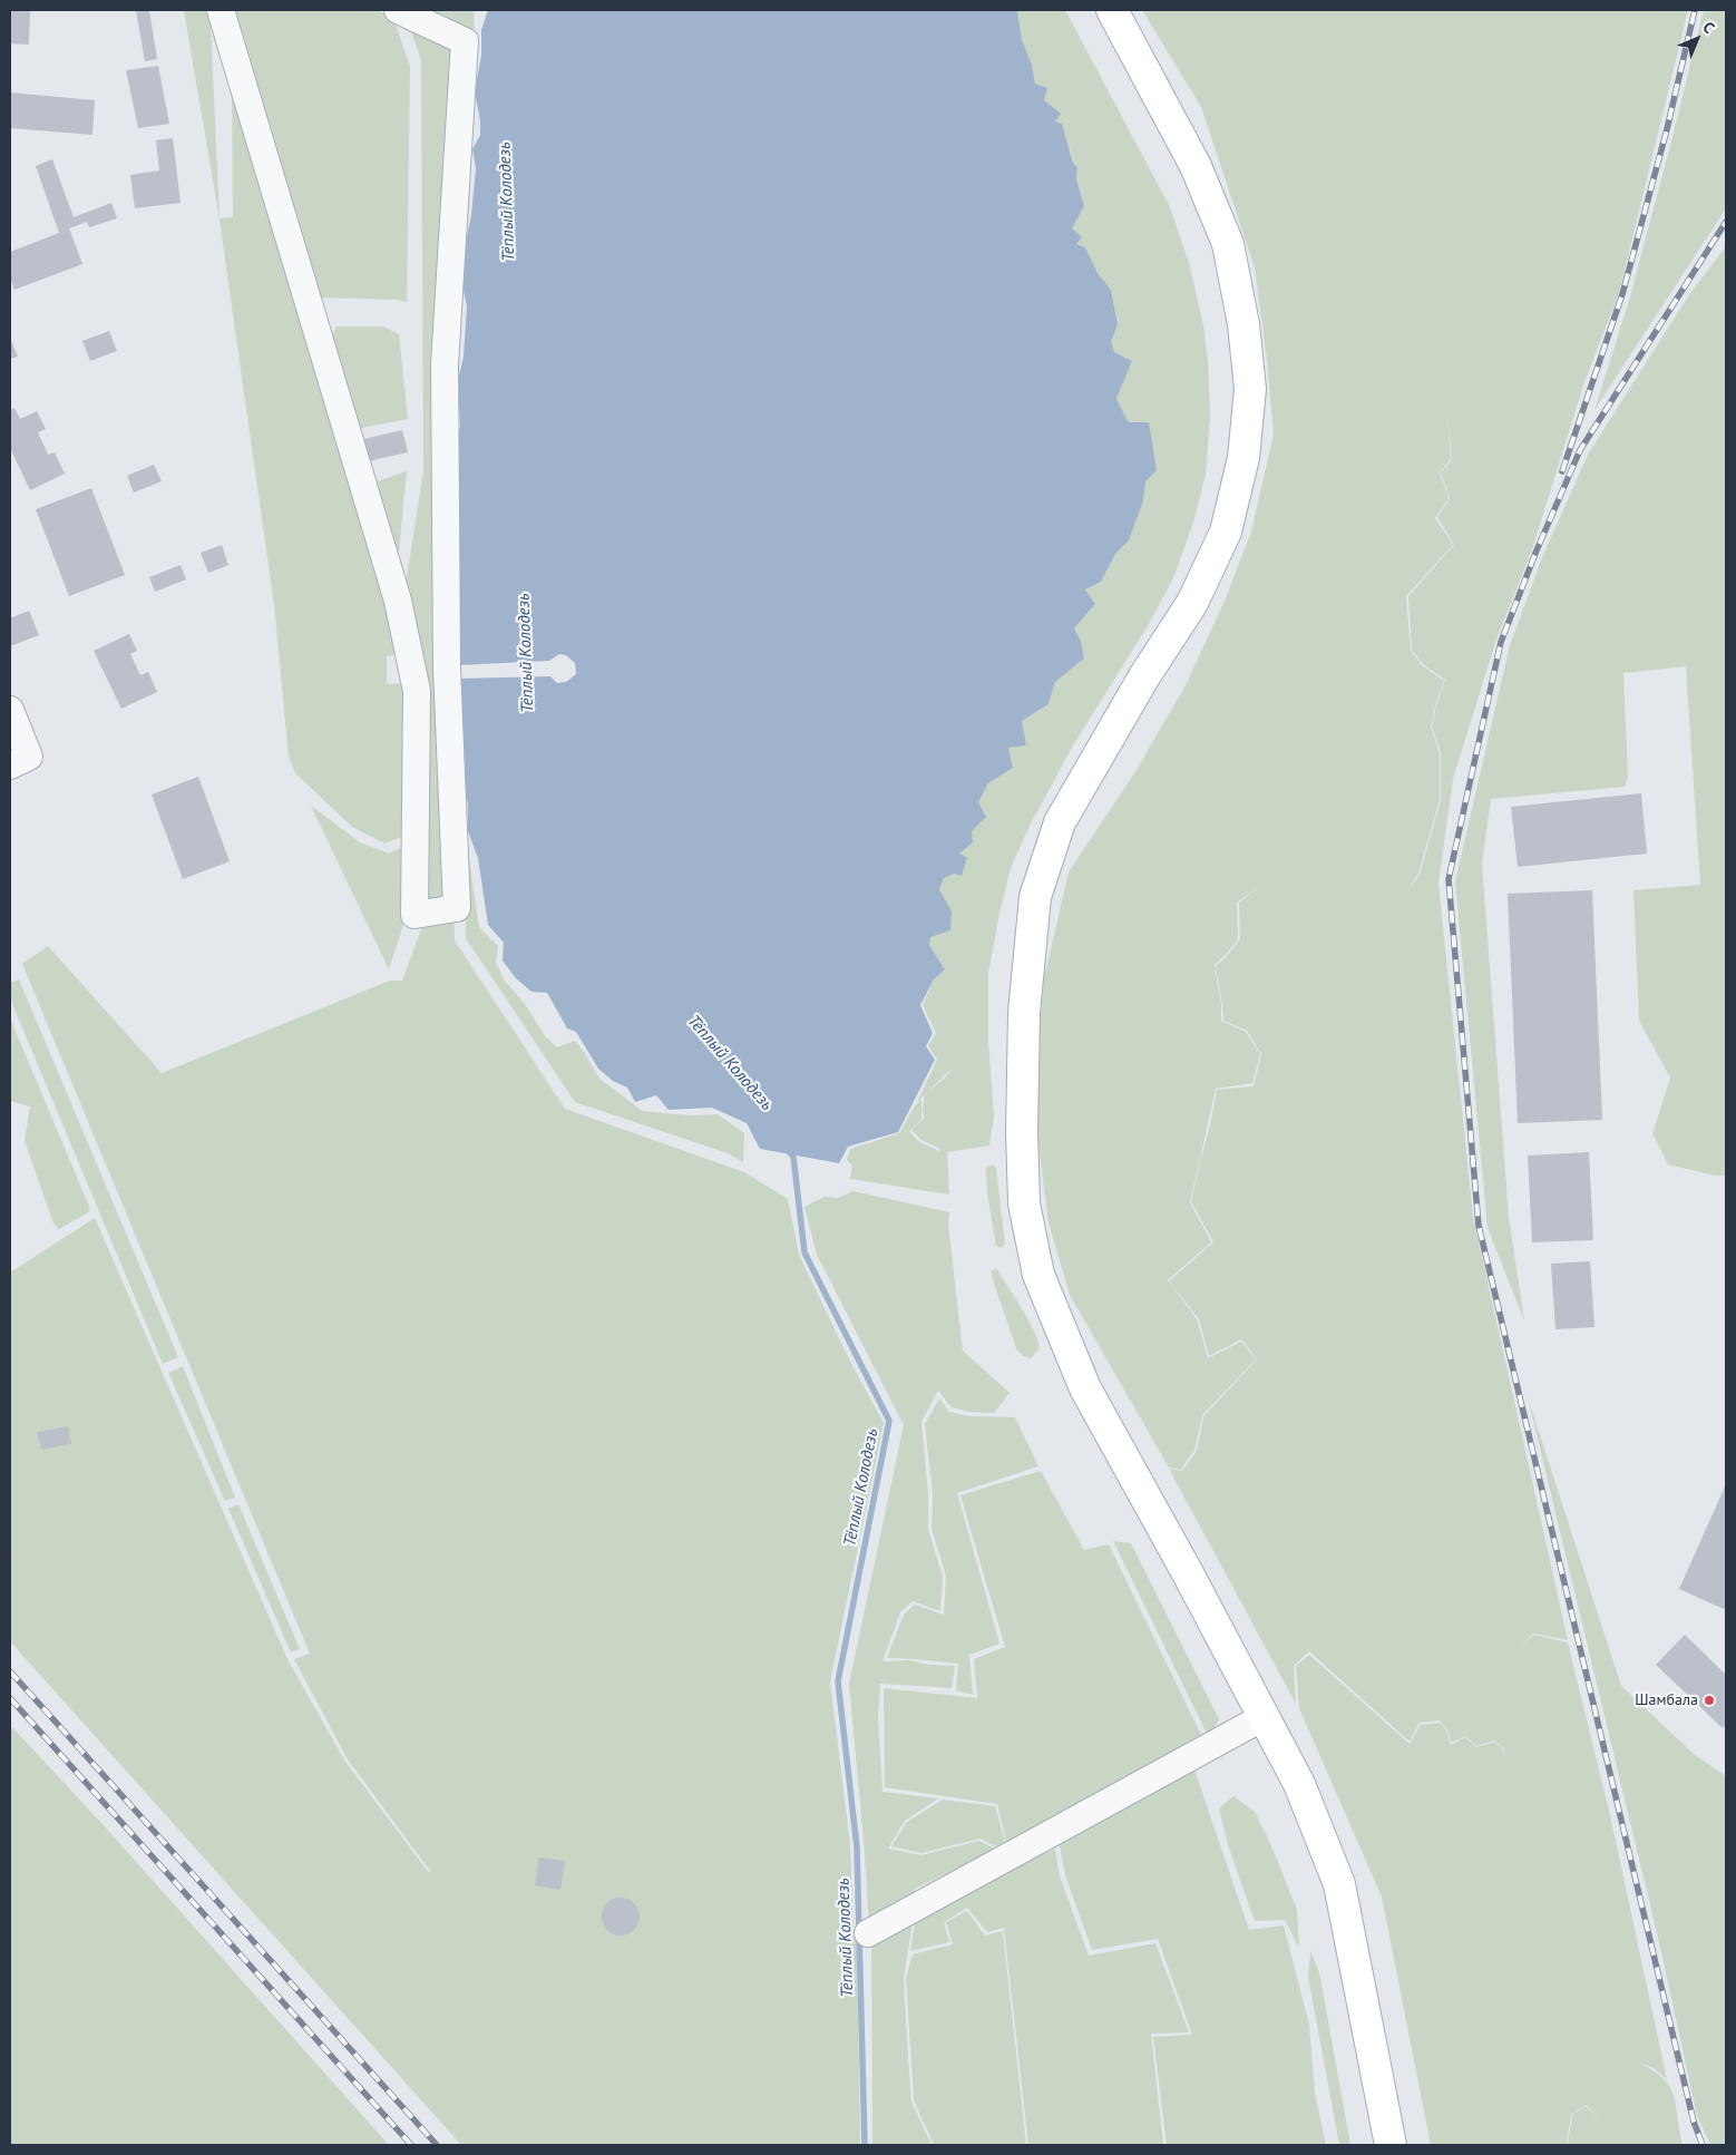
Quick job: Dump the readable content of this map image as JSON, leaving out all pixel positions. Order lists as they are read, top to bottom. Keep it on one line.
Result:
{"water":["Тёплый Колодезь"],"places":["Шамбала"],"north":"top right"}
